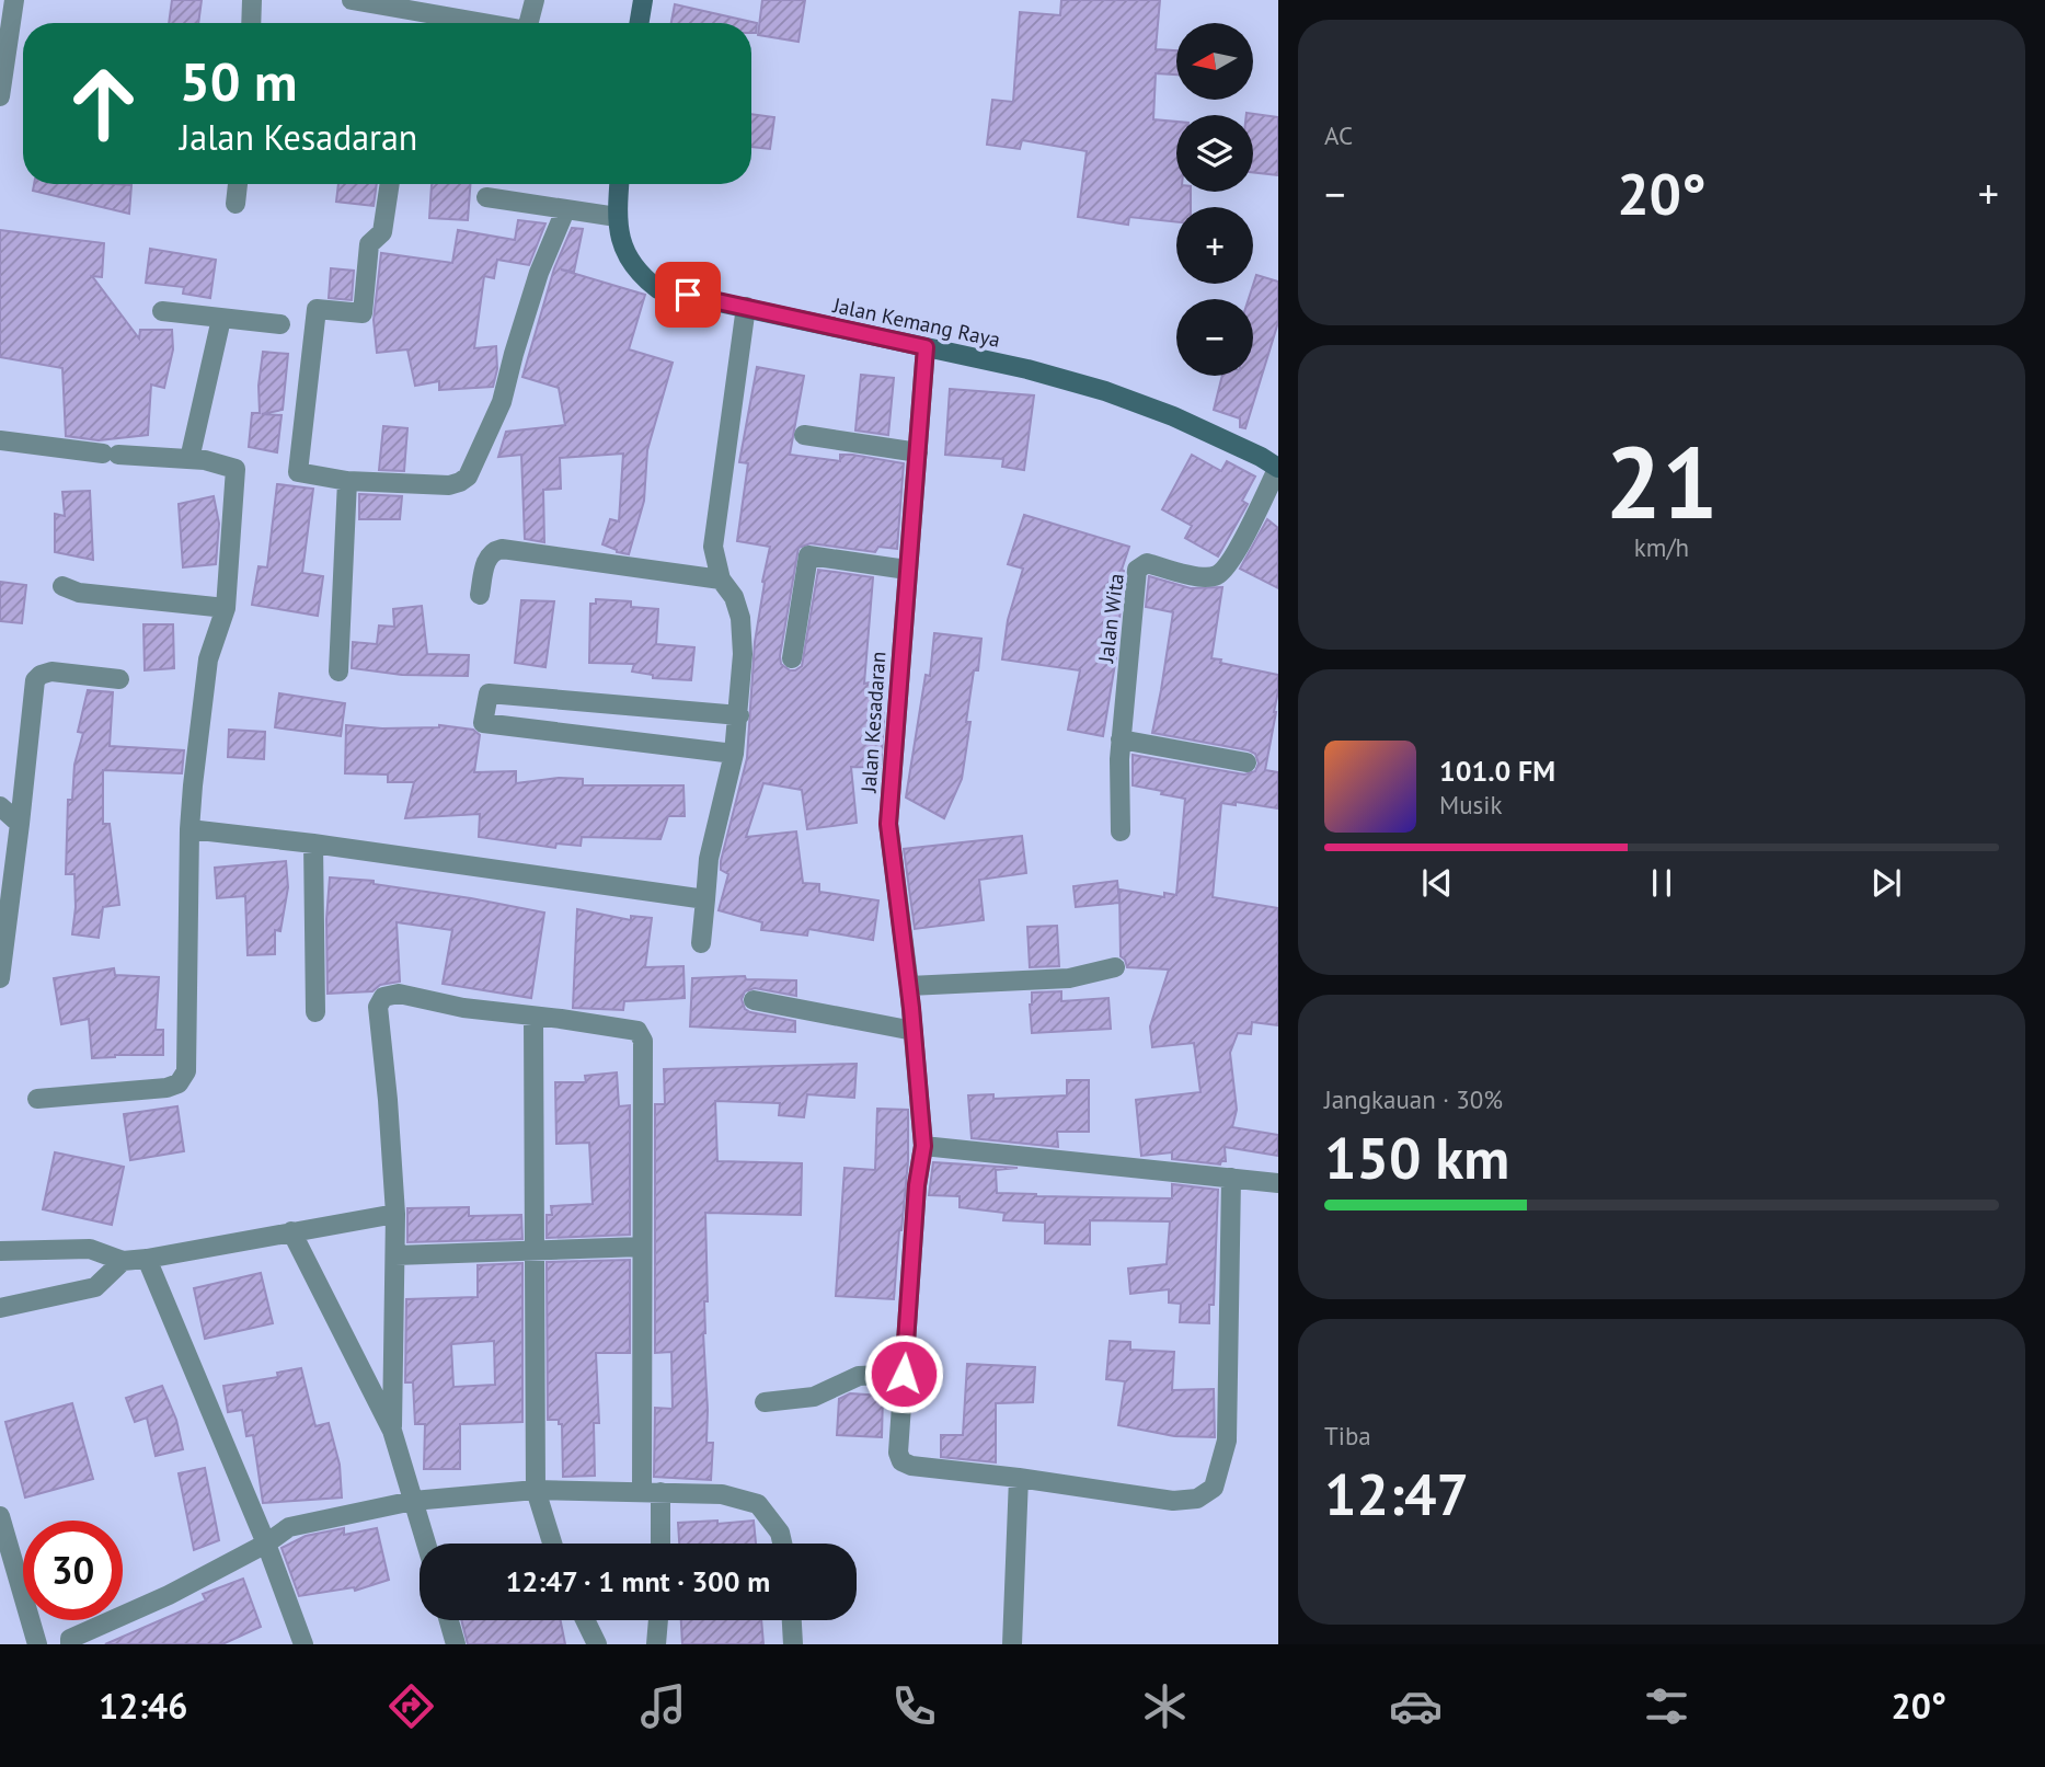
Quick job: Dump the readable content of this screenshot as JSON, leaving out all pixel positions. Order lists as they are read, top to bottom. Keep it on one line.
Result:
{"streets":{"street":["Jalan Kemang Raya","Jalan Wita","Jalan Kesadaran"]},"crossings":[["Jalan Kemang Raya","Jalan Wita"],["Jalan Kemang Raya","Jalan Kesadaran"]],"north":"left","page":{"tile":["AC",["21","km/h"],["Jangkauan · 30%","150 km"],["Tiba","12:47"]],"map_buttons":["+","−"],"turn":["50 m","Jalan Kesadaran"],"heat":["−","20°","+"],"song":["101.0 FM","Musik"],"limit":"30","trip":"12:47 · 1 mnt · 300 m","tabs":["12:46","20°"]}}
